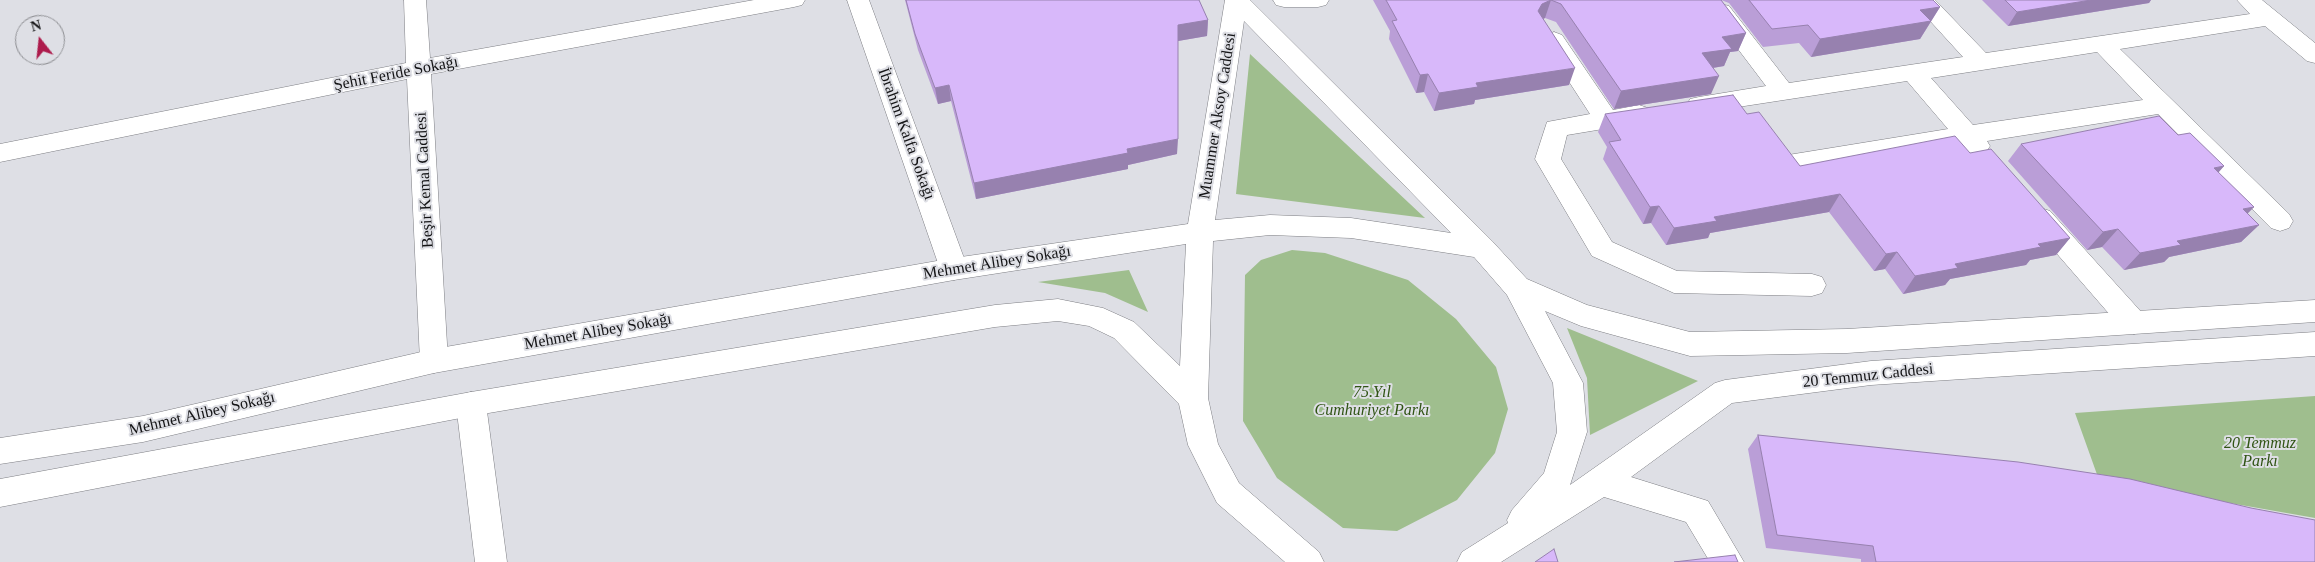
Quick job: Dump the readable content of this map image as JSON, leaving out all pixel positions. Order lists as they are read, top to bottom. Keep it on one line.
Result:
{"streets":{"main road":["Şehit Feride Sokağı","Muammer Aksoy Caddesi","İbrahim Kalfa Sokağı","Beşir Kemal Caddesi","Mehmet Alibey Sokağı","20 Temmuz Caddesi"]},"crossings":[["Şehit Feride Sokağı","Beşir Kemal Caddesi"],["Muammer Aksoy Caddesi","Mehmet Alibey Sokağı"],["İbrahim Kalfa Sokağı","Mehmet Alibey Sokağı"],["Beşir Kemal Caddesi","Mehmet Alibey Sokağı"]],"parks":["75.Yıl Cumhuriyet Parkı","20 Temmuz Parkı"],"north":"top"}
